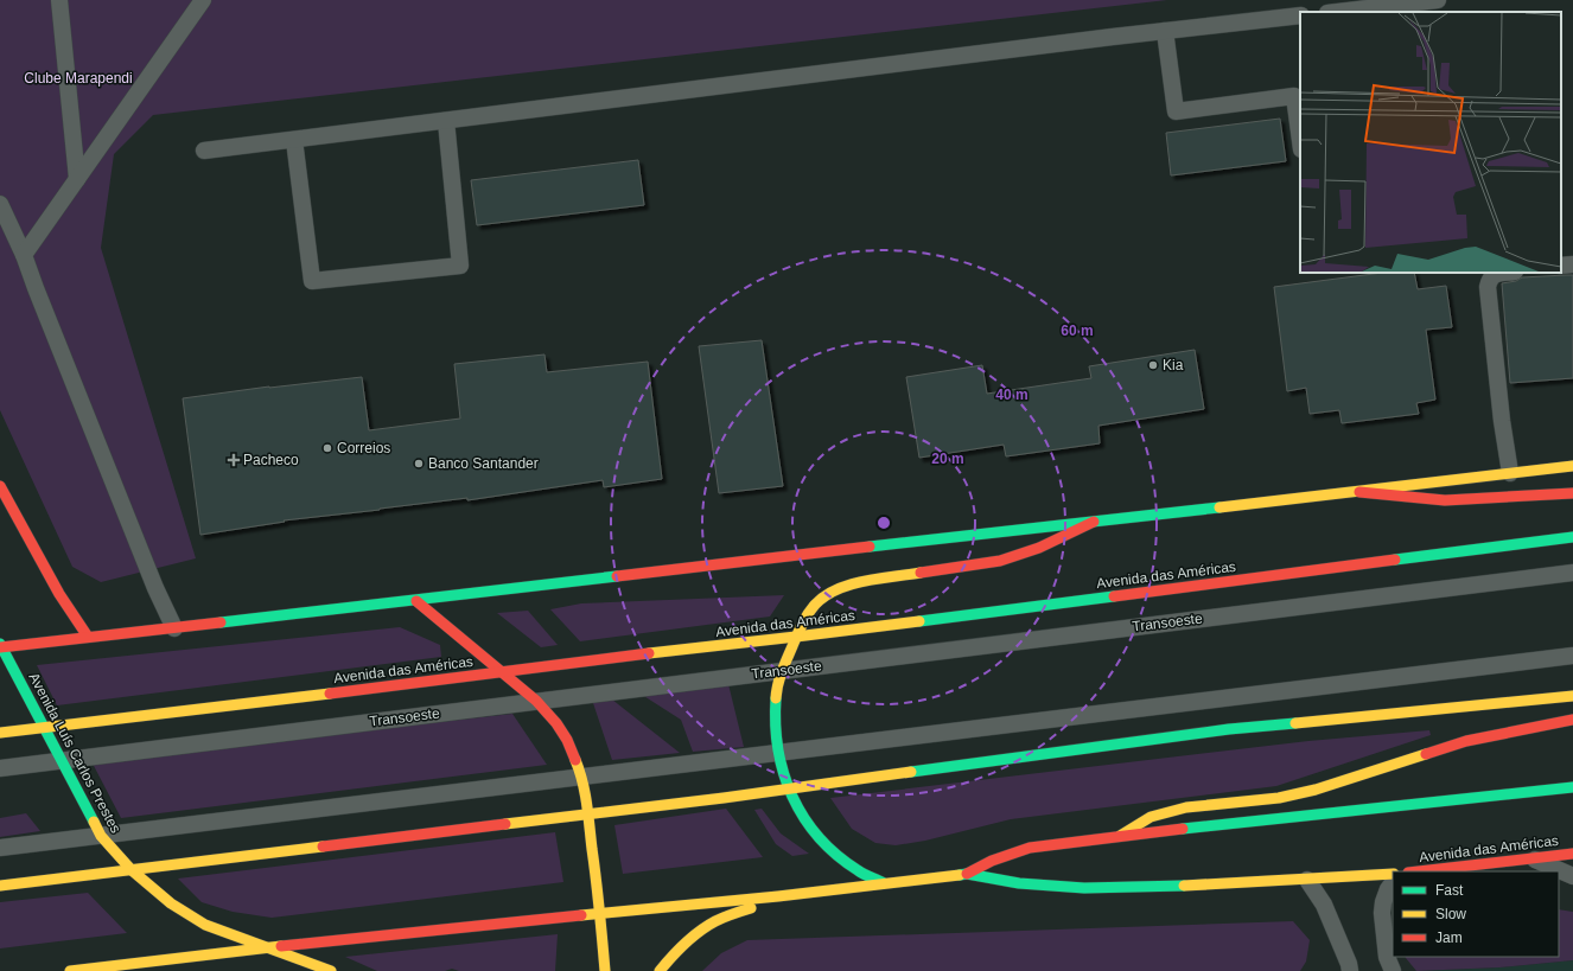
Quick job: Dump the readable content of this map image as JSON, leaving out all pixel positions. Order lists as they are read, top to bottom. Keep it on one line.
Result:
{"streets":{"main road":["Avenida das Américas","Avenida Luís Carlos Prestes"],"lane":["Transoeste"]},"crossings":[["Avenida das Américas","Avenida Luís Carlos Prestes"],["Transoeste","Avenida Luís Carlos Prestes"]],"parks":["Clube Marapendi"],"places":{"other":["Kia","Correios","Banco Santander"],"health":["Pacheco"]},"legend":["Fast","Slow","Jam"],"rings":["60 m","40 m","20 m"]}
